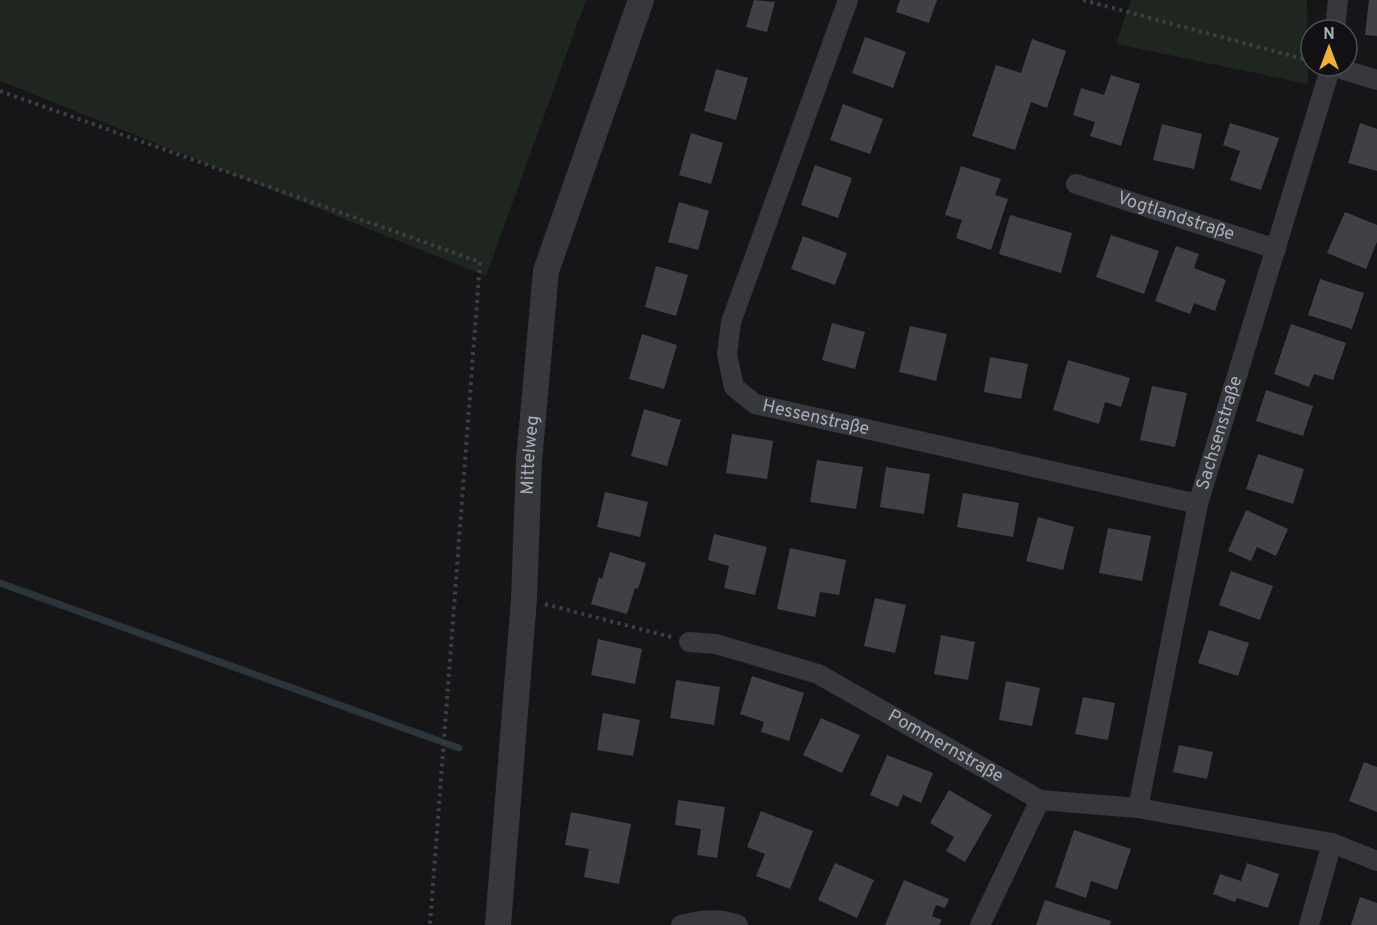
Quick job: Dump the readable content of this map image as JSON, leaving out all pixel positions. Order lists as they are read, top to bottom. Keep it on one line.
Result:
{"streets":{"street":["Vogtlandstraße","Hessenstraße","Sachsenstraße","Mittelweg","Pommernstraße"]},"crossings":[["Vogtlandstraße","Sachsenstraße"],["Hessenstraße","Sachsenstraße"],["Sachsenstraße","Pommernstraße"]],"north":"top"}
